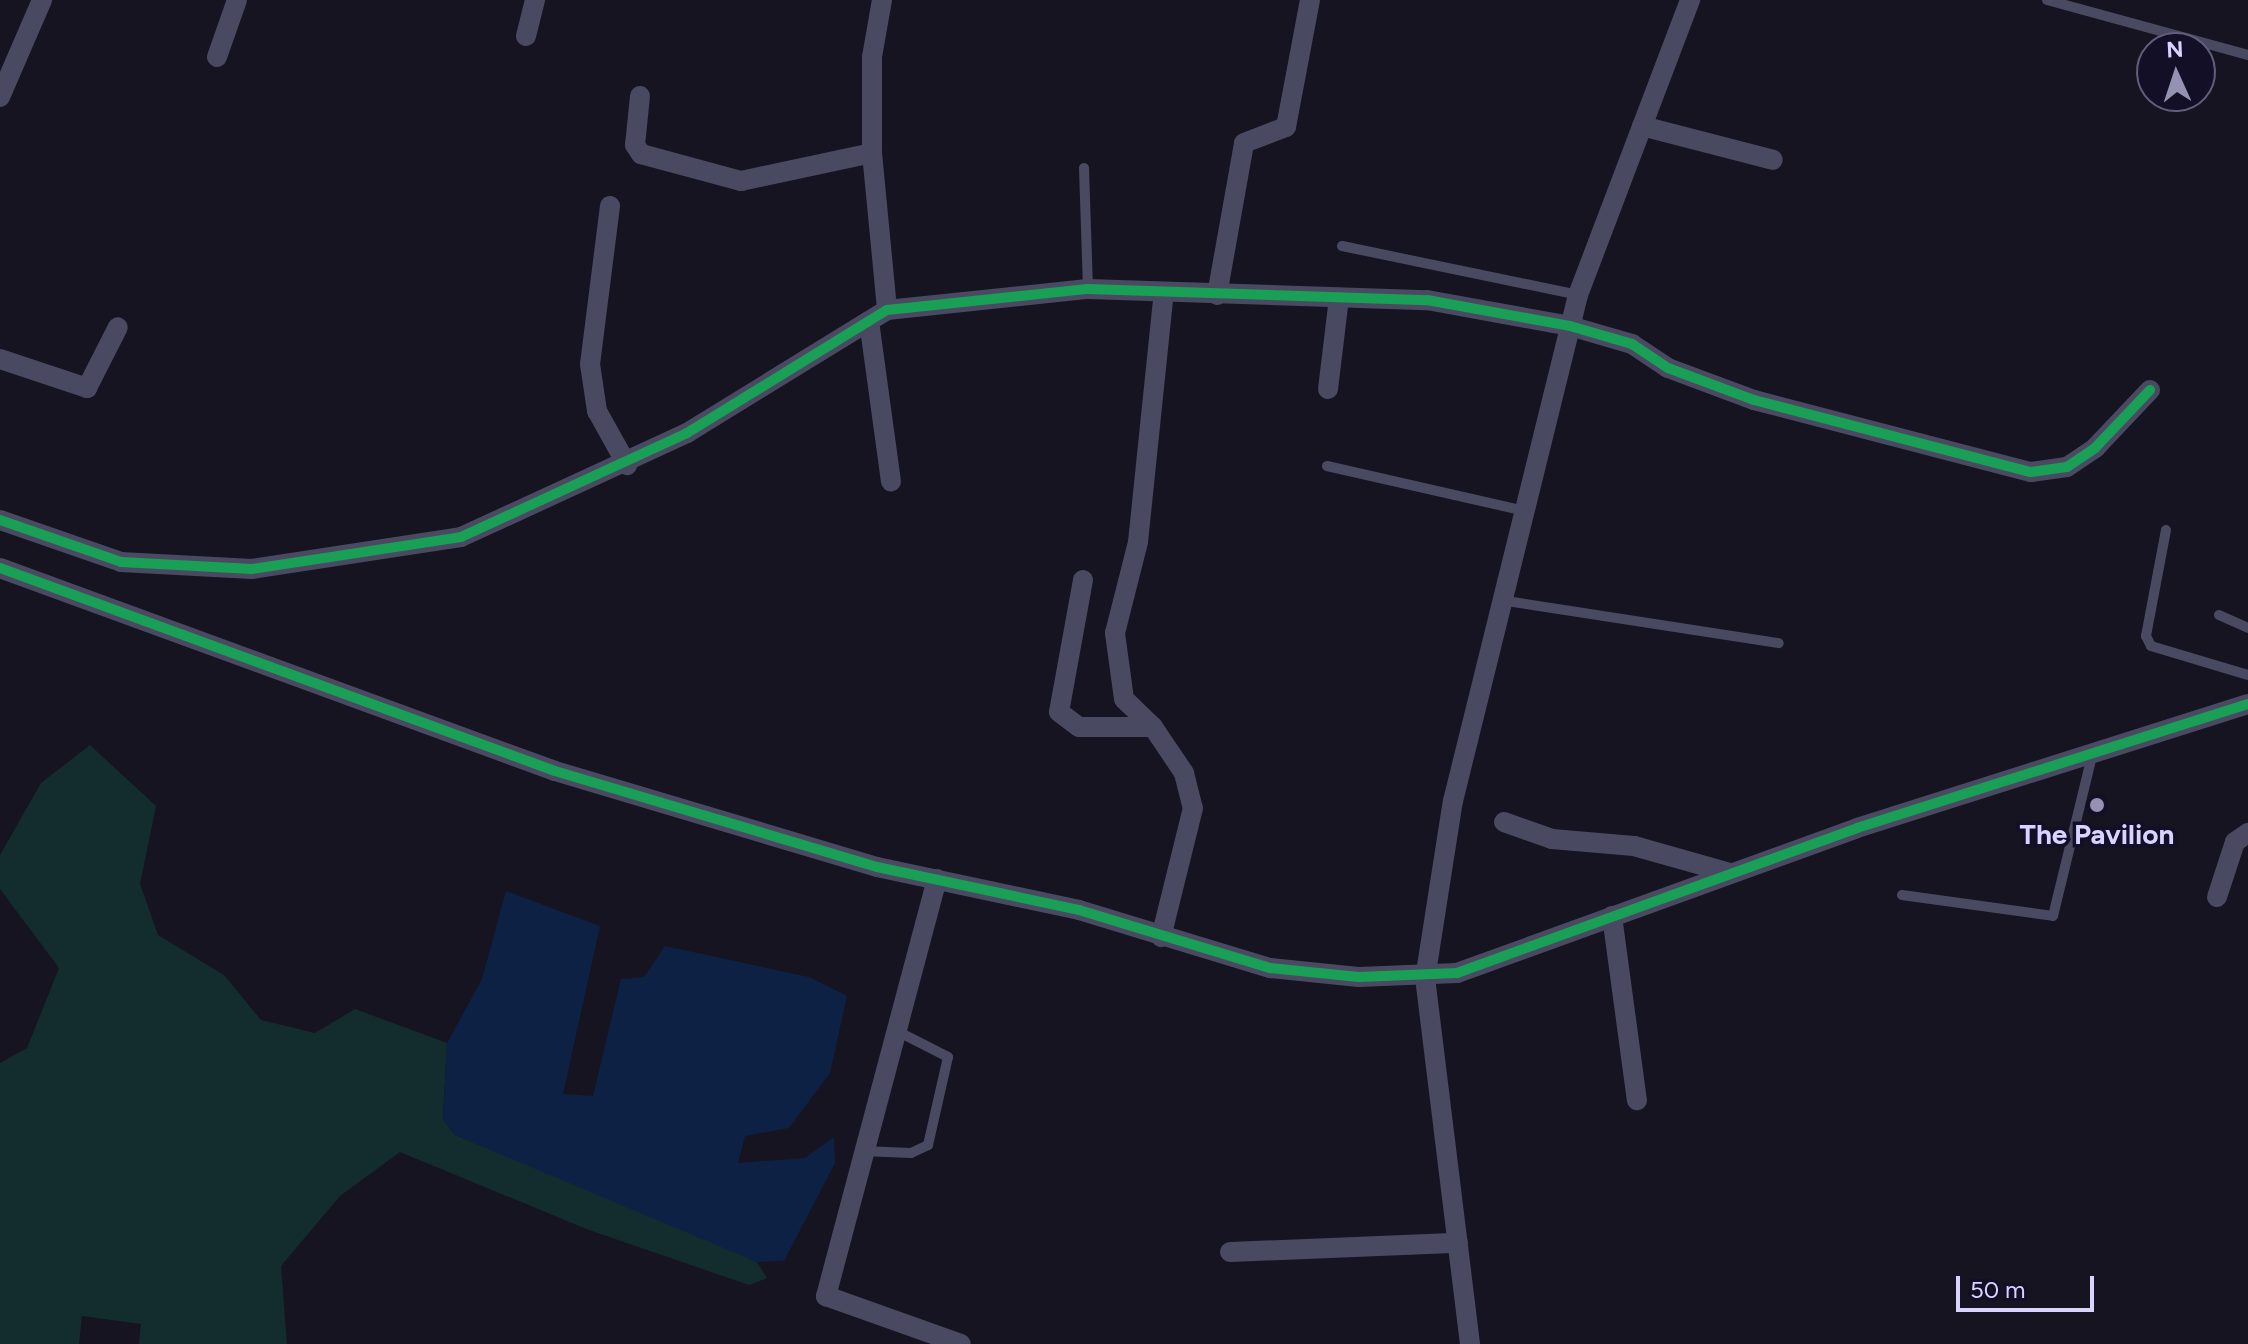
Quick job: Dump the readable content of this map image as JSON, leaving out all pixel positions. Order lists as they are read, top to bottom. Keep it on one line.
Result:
{"places":["The Pavilion"],"scale_bar":"50 m","north":"top"}
